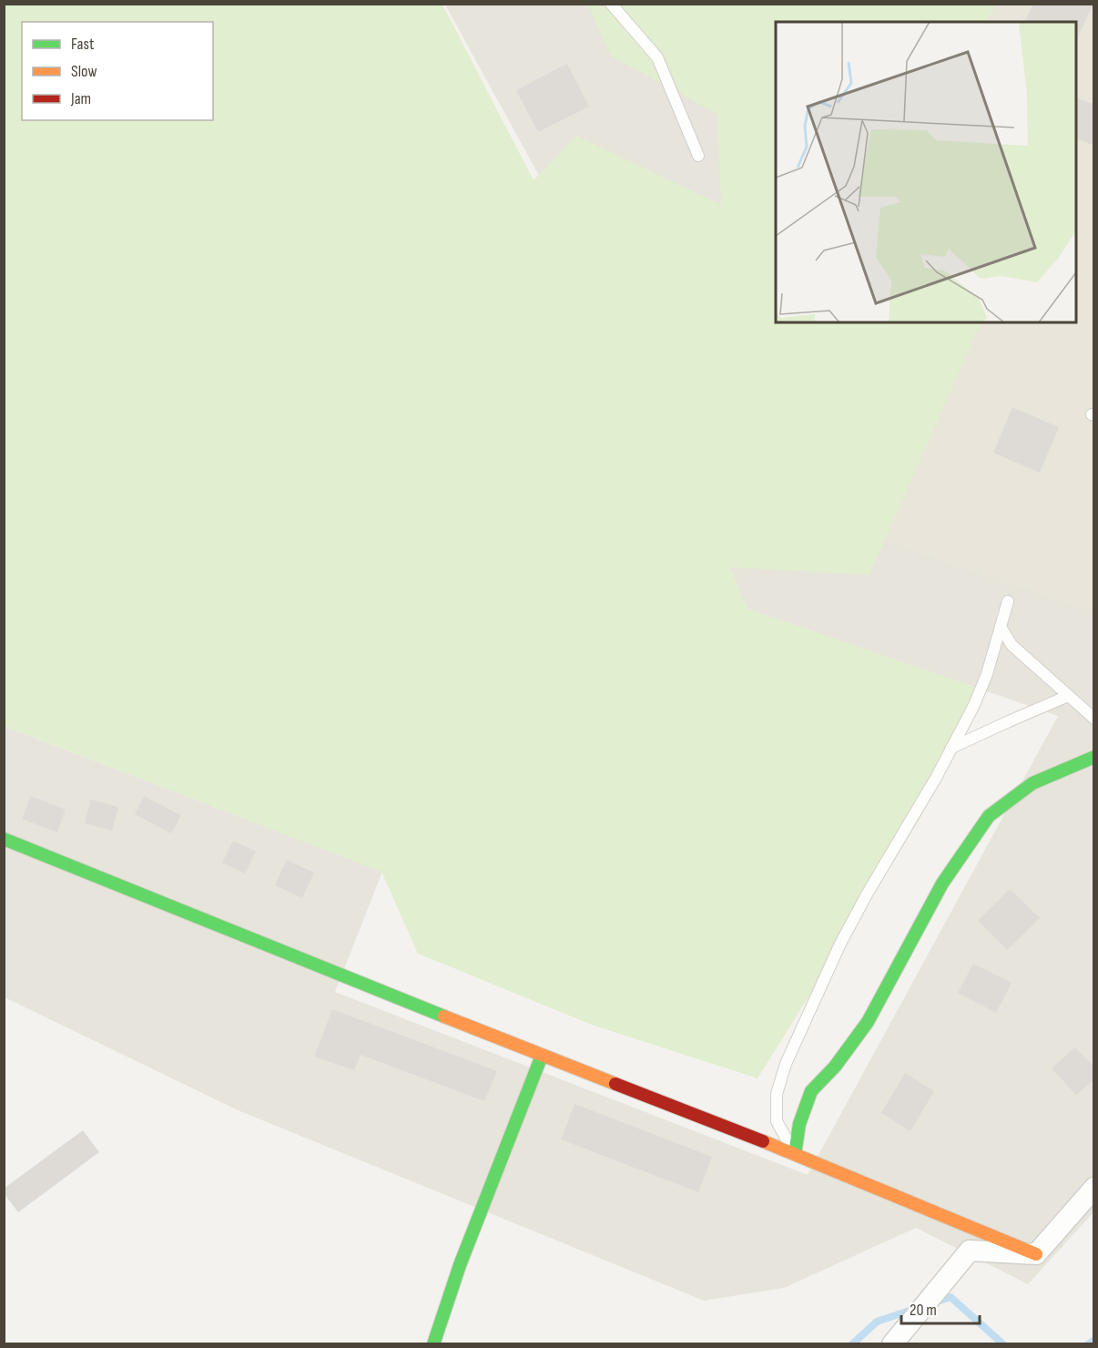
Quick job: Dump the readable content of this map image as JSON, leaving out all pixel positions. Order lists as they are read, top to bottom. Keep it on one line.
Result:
{"legend":["Fast","Slow","Jam"],"scale_bar":"20 m"}
